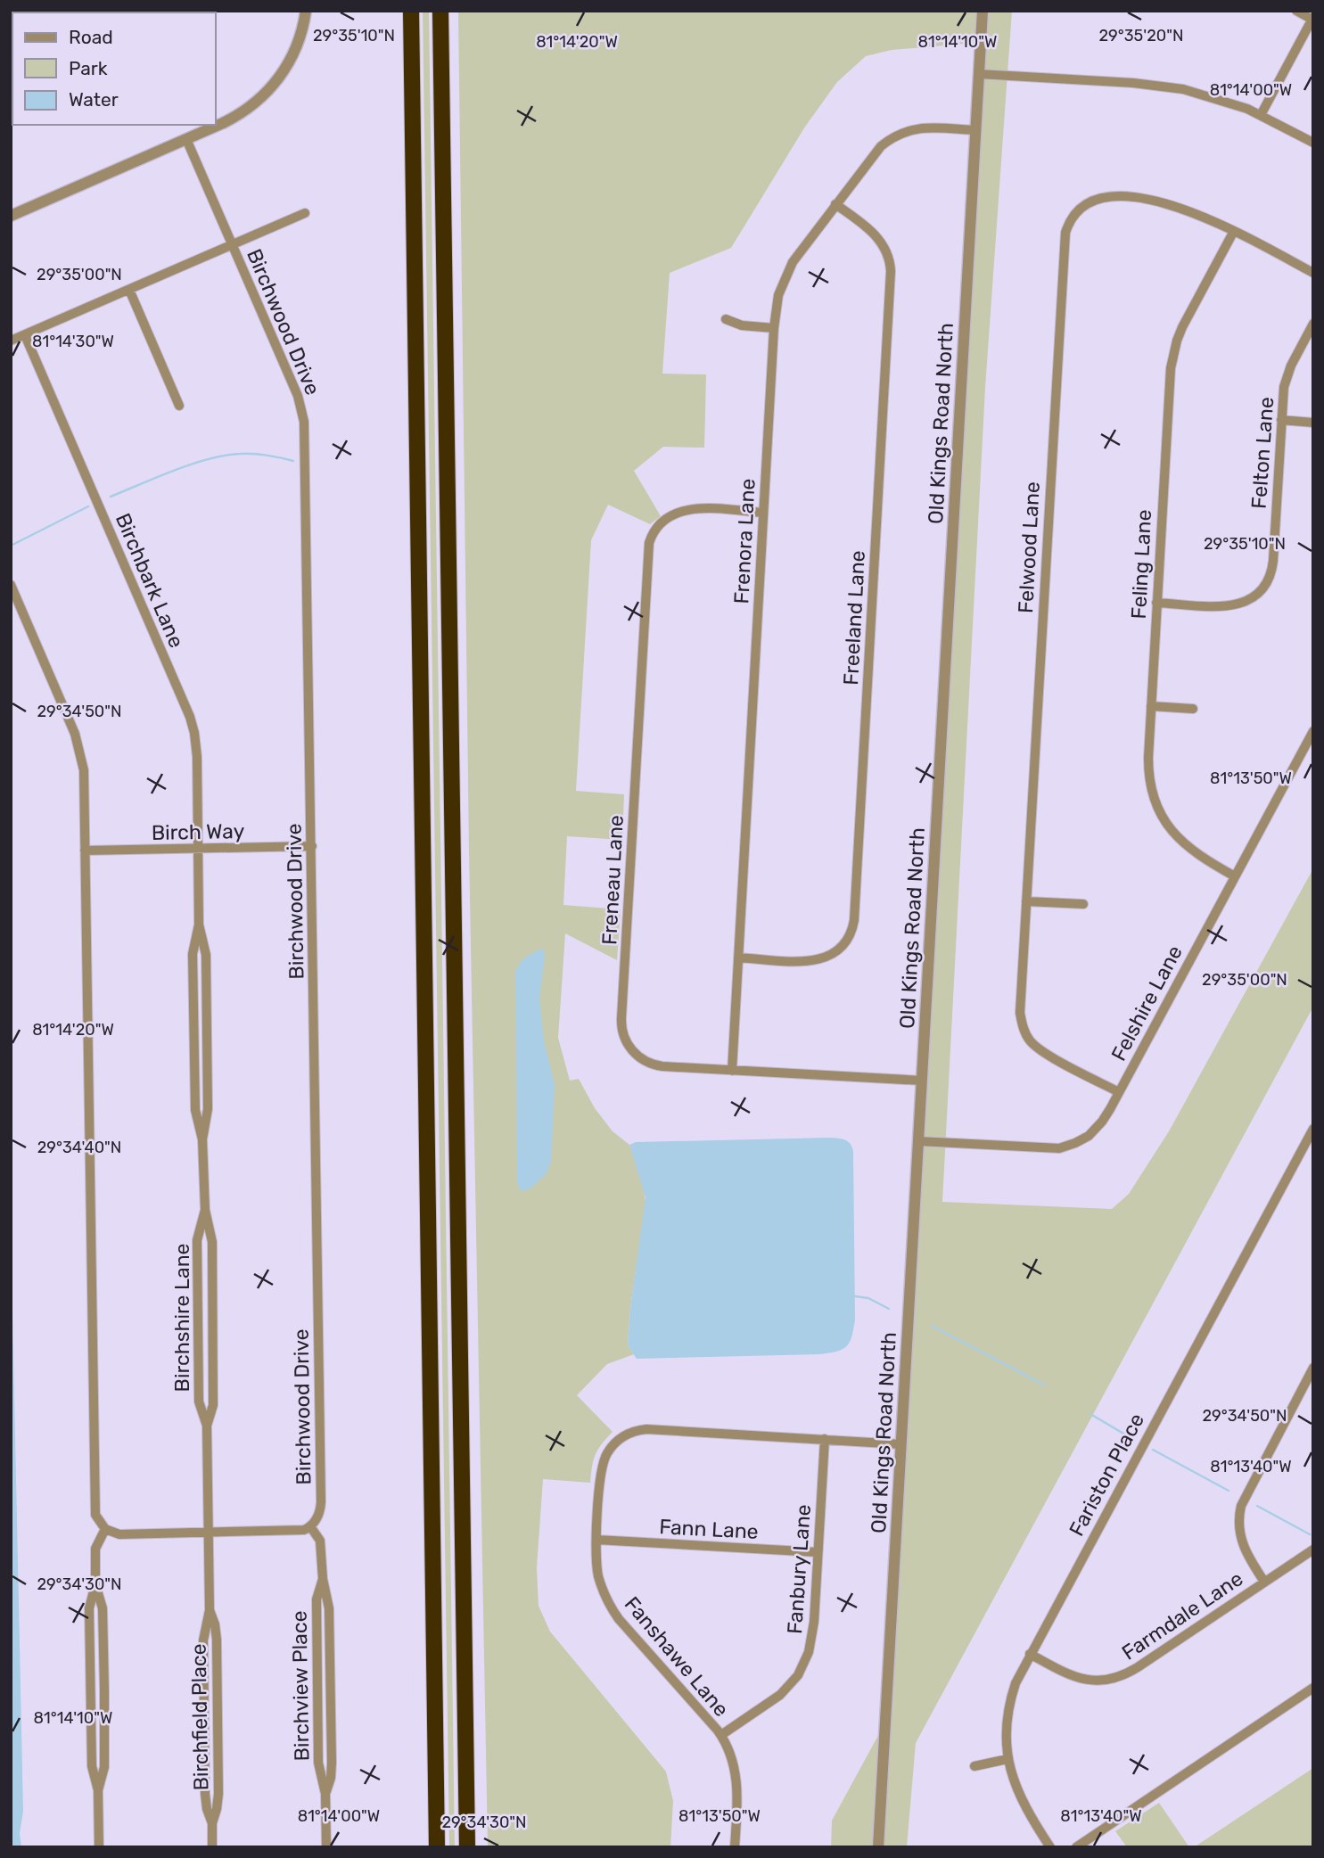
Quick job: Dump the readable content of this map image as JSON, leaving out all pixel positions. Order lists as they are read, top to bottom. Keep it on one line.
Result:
{"streets":{"street":["Birchwood Drive","Old Kings Road North","Felton Lane","Frenora Lane","Felwood Lane","Feling Lane","Birchbark Lane","Freeland Lane","Birch Way","Freneau Lane","Felshire Lane","Birchshire Lane","Fariston Place","Fann Lane","Fanbury Lane","Farmdale Lane","Fanshawe Lane","Birchview Place","Birchfield Place"]},"crossings":[["Birchwood Drive","Birch Way"],["Birchwood Drive","Birchview Place"],["Old Kings Road North","Frenora Lane"],["Old Kings Road North","Freneau Lane"],["Old Kings Road North","Felshire Lane"],["Old Kings Road North","Fanshawe Lane"],["Felton Lane","Feling Lane"],["Frenora Lane","Freeland Lane"],["Frenora Lane","Freneau Lane"],["Felwood Lane","Feling Lane"],["Felwood Lane","Felshire Lane"],["Feling Lane","Felshire Lane"],["Birchbark Lane","Birch Way"],["Birchbark Lane","Birchshire Lane"],["Birch Way","Birchshire Lane"],["Birchshire Lane","Birchfield Place"],["Fariston Place","Farmdale Lane"],["Fann Lane","Fanbury Lane"],["Fann Lane","Fanshawe Lane"],["Fanbury Lane","Fanshawe Lane"]],"legend":["Road","Park","Water"],"coordinates":["29°35'10\"N","29°35'20\"N","81°14'20\"W","81°14'10\"W","81°14'00\"W","29°35'00\"N","81°14'30\"W","29°34'50\"N","81°13'50\"W","29°34'40\"N","81°13'40\"W","29°34'30\"N"]}
